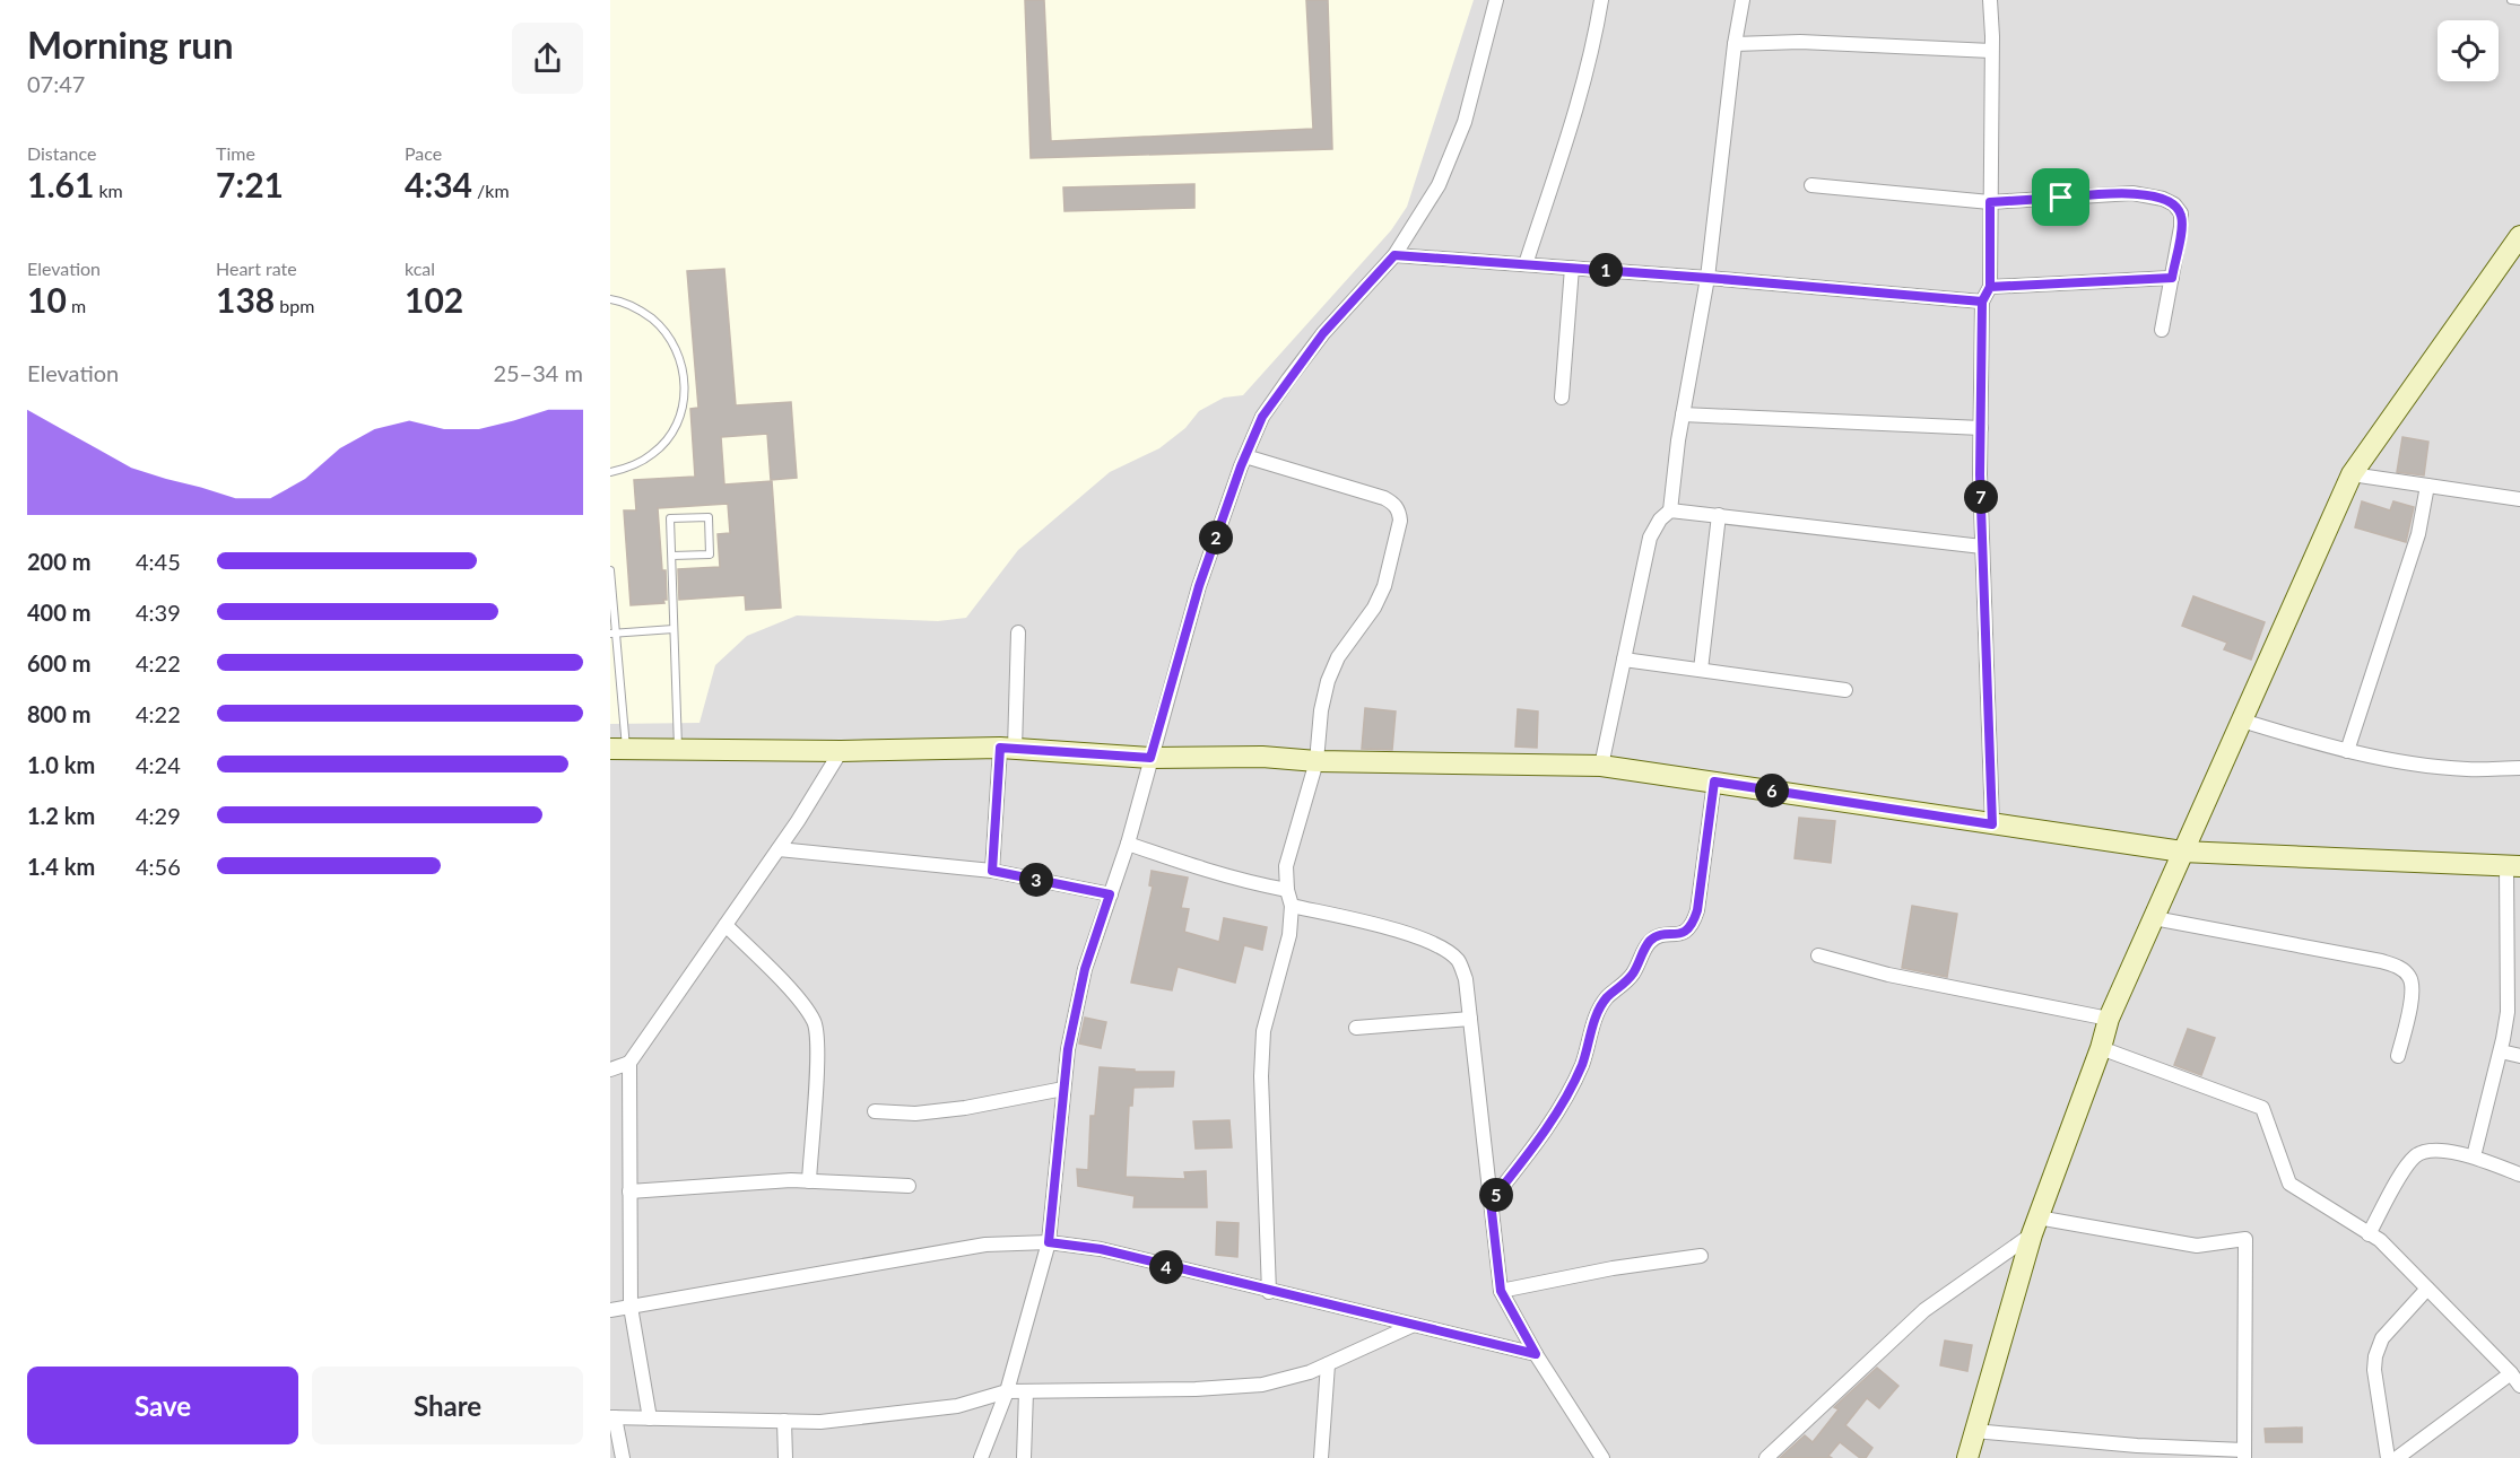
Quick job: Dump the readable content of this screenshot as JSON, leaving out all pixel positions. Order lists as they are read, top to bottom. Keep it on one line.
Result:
{"page":{"heading":["Morning run","07:47"],"stats":[["Distance","1.61 km"],["Time","7:21"],["Pace","4:34 /km"],["Elevation","10 m"],["Heart rate","138 bpm"],["kcal","102"]],"pins":["1","7","2","6","3","5","4"],"chart":["Elevation","25–34 m"],"list":[{"name":"200 m","note":"4:45"},{"name":"400 m","note":"4:39"},{"name":"600 m","note":"4:22"},{"name":"800 m","note":"4:22"},{"name":"1.0 km","note":"4:24"},{"name":"1.2 km","note":"4:29"},{"name":"1.4 km","note":"4:56"}],"buttons":["Save","Share"]}}
